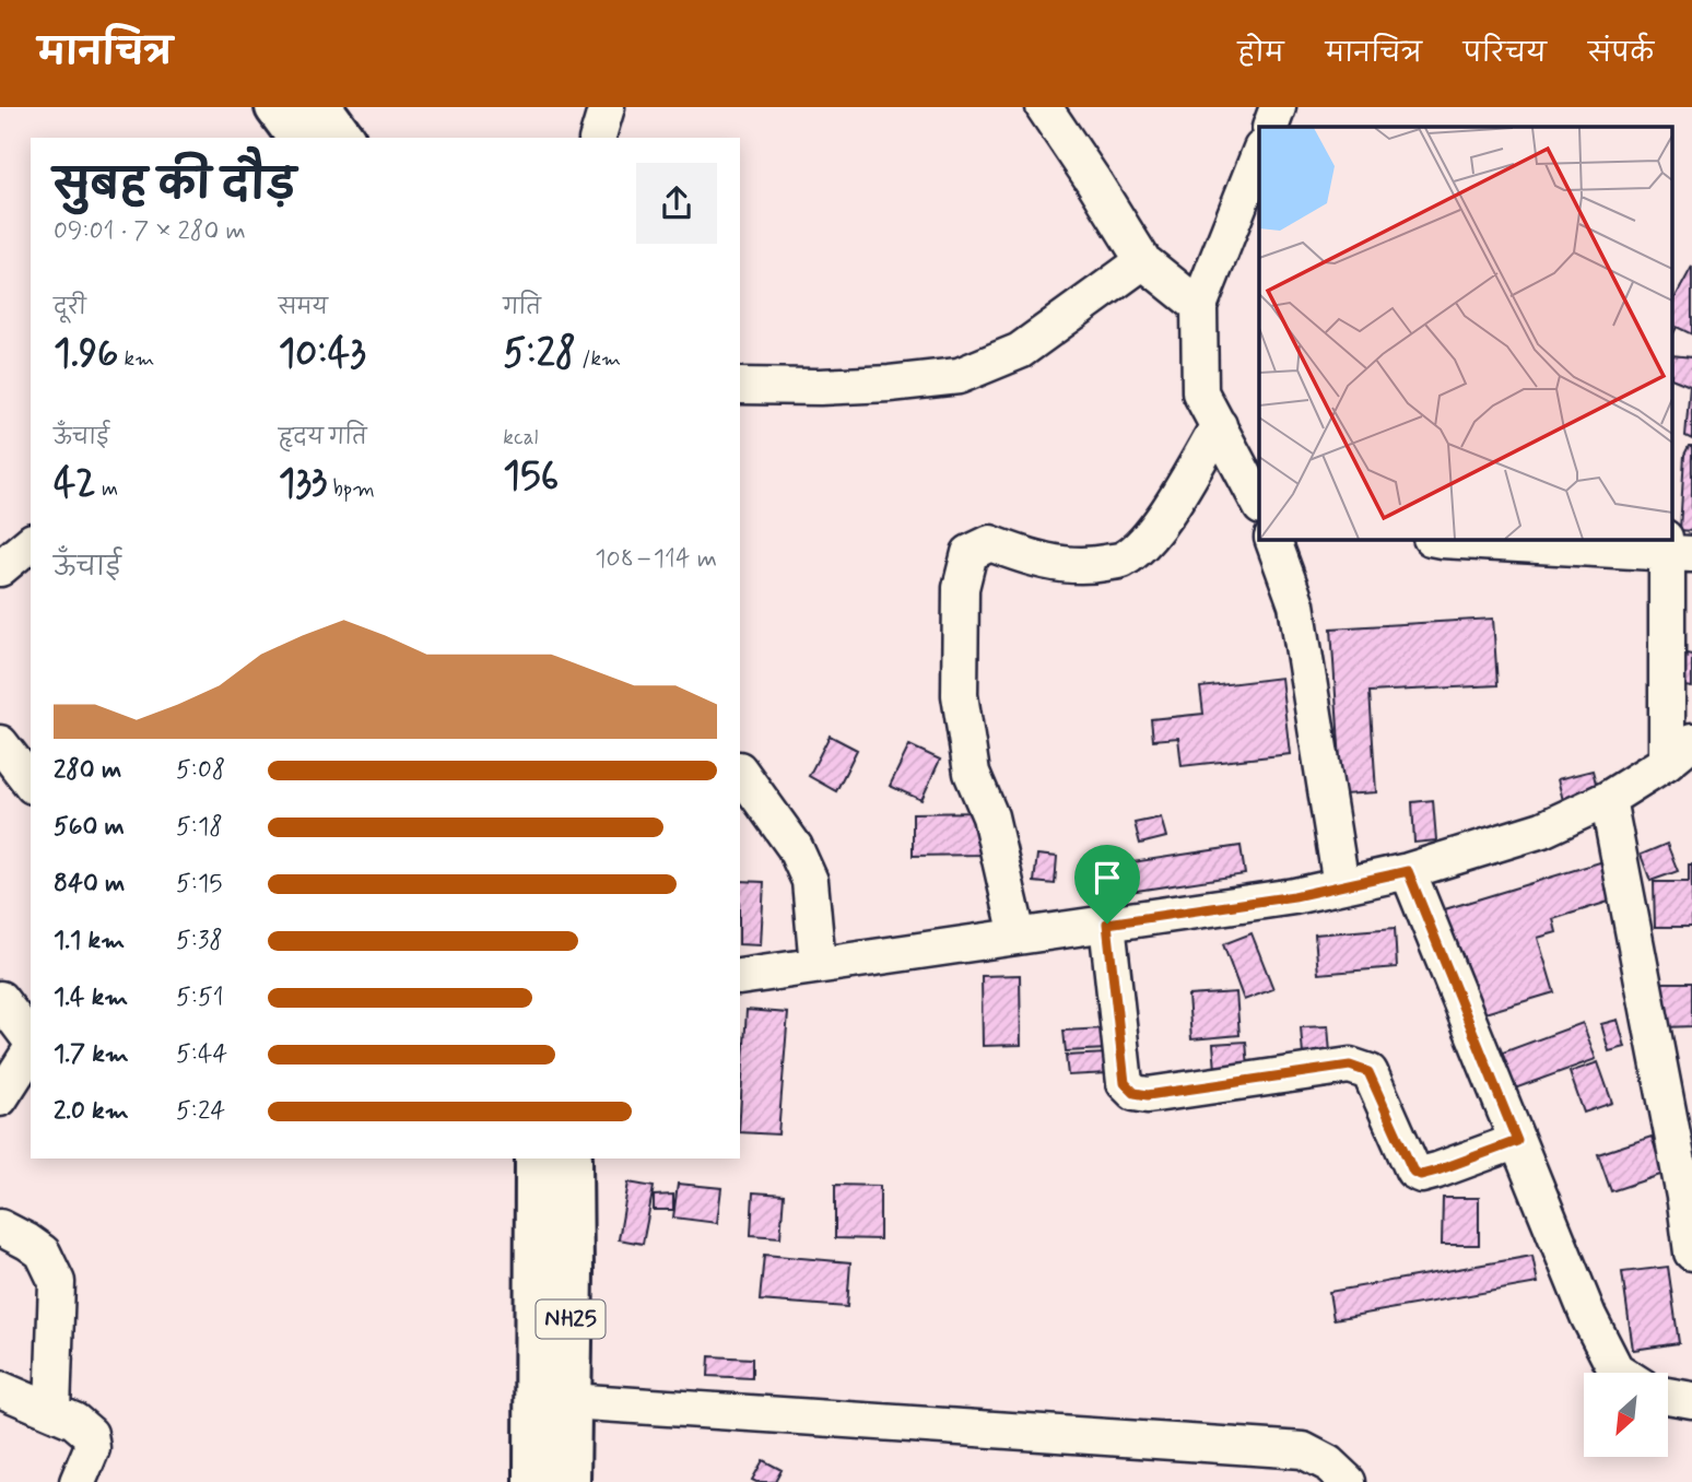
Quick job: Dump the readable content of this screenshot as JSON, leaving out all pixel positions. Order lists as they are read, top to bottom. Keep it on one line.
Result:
{"streets":{"main road":["NH25"]},"north":"bottom left","page":{"header":"मानचित्र","nav":["होम","मानचित्र","परिचय","संपर्क"],"heading":["सुबह की दौड़","09:01 · 7 × 280 m"],"stats":[["दूरी","1.96 km"],["समय","10:43"],["गति","5:28 /km"],["ऊँचाई","42 m"],["हृदय गति","133 bpm"],["kcal","156"]],"chart":["ऊँचाई","108–114 m"],"list":[{"name":"280 m","note":"5:08"},{"name":"560 m","note":"5:18"},{"name":"840 m","note":"5:15"},{"name":"1.1 km","note":"5:38"},{"name":"1.4 km","note":"5:51"},{"name":"1.7 km","note":"5:44"},{"name":"2.0 km","note":"5:24"}]}}
